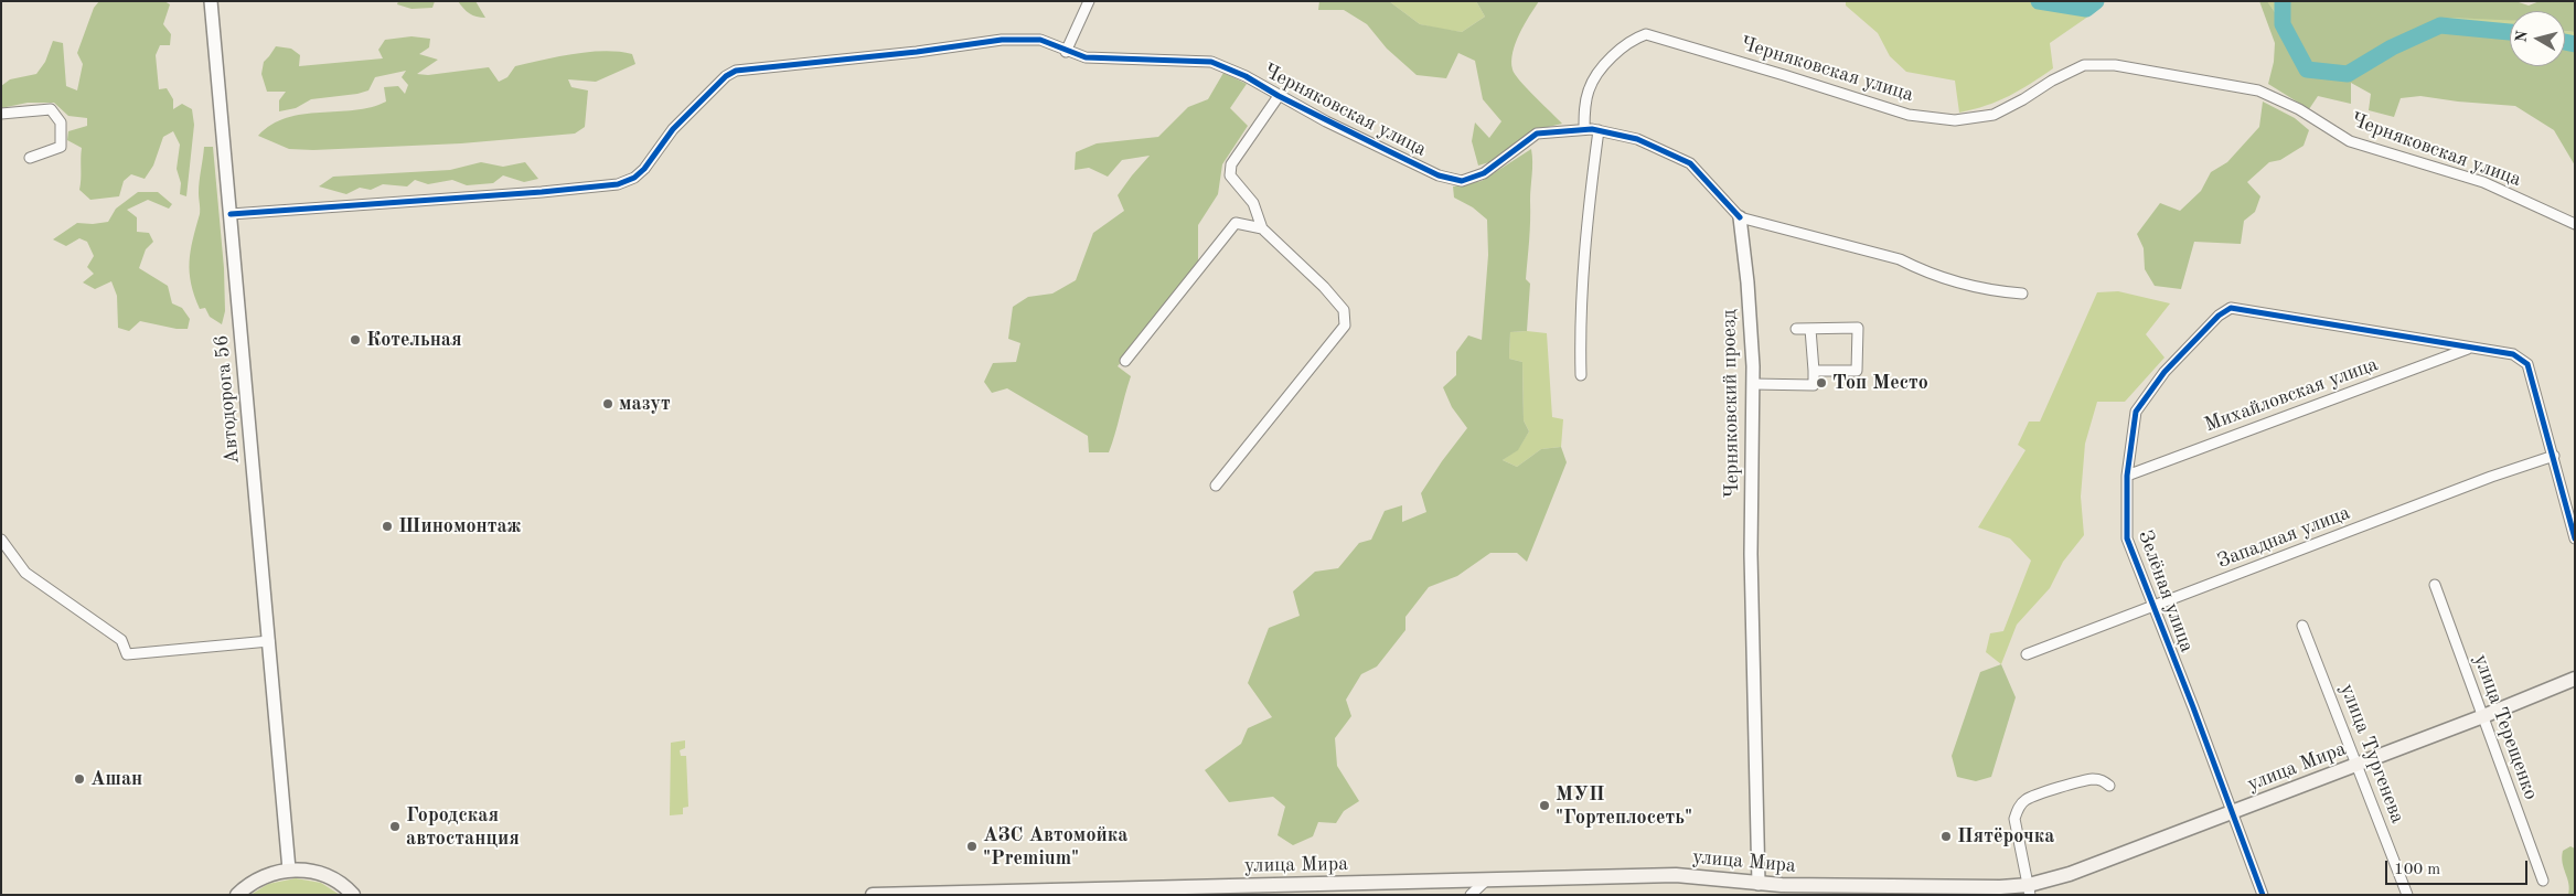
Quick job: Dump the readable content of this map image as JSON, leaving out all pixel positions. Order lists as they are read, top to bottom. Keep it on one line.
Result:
{"streets":{"main road":["улица Мира"],"street":["Черняковская улица","Михайловская улица","Автодорога 56","Черняковский проезд","Западная улица","Зелёная улица","улица Терещенко","улица Тургенева"]},"crossings":[["Черняковская улица","Автодорога 56"],["Черняковская улица","Черняковский проезд"],["Михайловская улица","Зелёная улица"],["Черняковский проезд","улица Мира"],["Западная улица","Зелёная улица"],["Зелёная улица","улица Мира"],["улица Терещенко","улица Мира"],["улица Тургенева","улица Мира"]],"places":["Котельная","Топ Место","мазут","Шиномонтаж","Ашан","МУП \"Гортеплосеть\"","Городская автостанция","Пятёрочка","АЗС Автомойка \"Premium\""],"scale_bar":"100 m","north":"left"}
